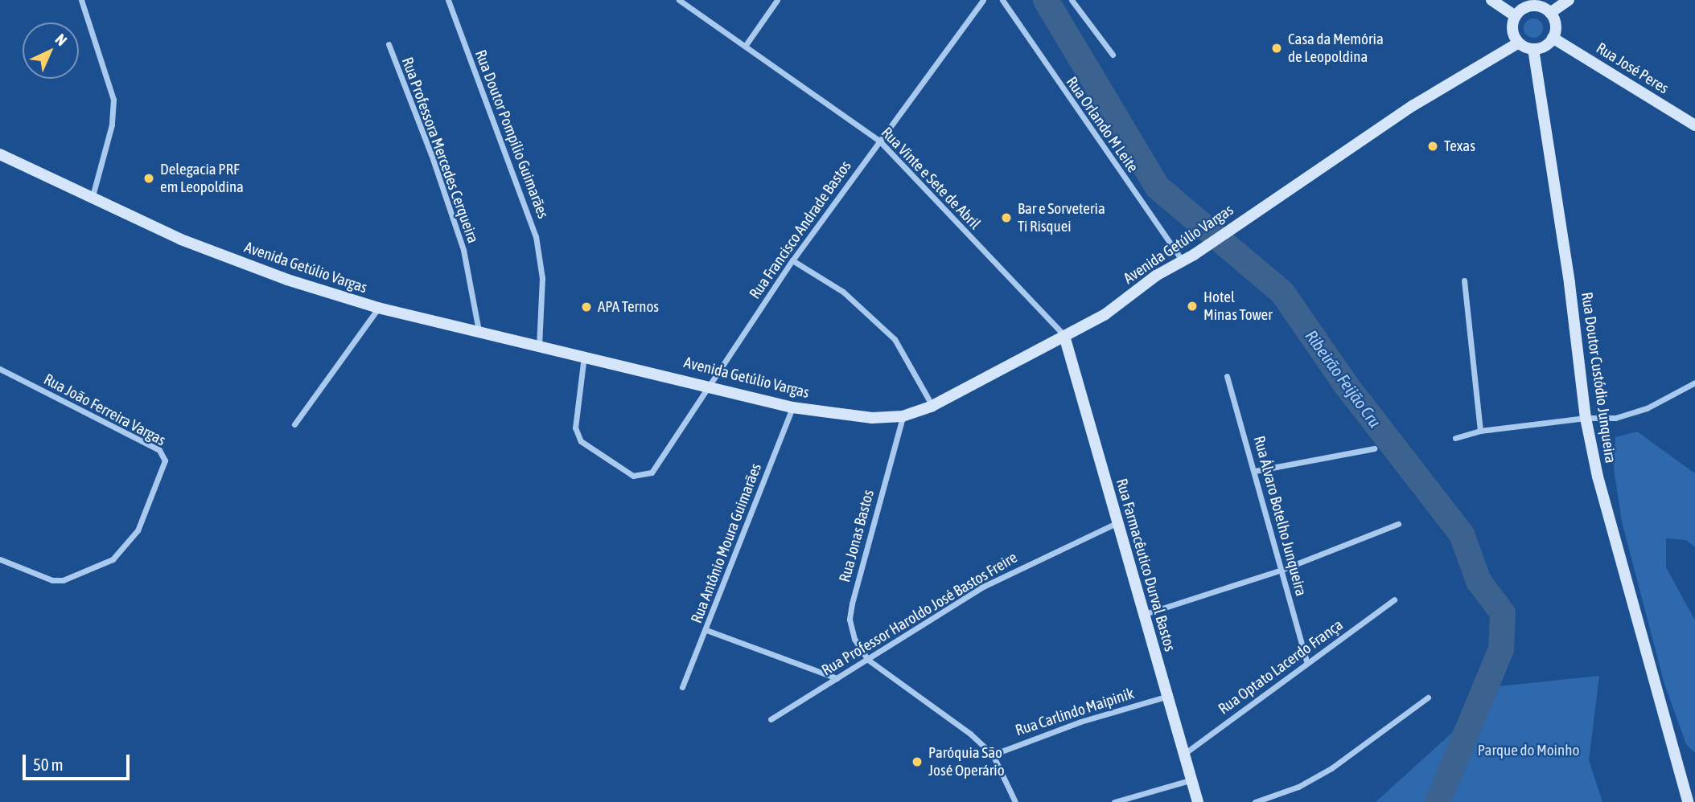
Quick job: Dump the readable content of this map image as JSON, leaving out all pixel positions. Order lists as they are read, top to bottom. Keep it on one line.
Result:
{"streets":{"main road":["Rua José Peres","Avenida Getúlio Vargas","Rua Doutor Custódio Junqueira","Rua Farmacêutico Durval Bastos"],"street":["Rua Orlando M Leite","Rua Doutor Pompílio Guimarães","Rua Professora Mercedes Cerqueira","Rua Vinte e Sete de Abril","Rua Francisco Andrade Bastos","Rua João Ferreira Vargas","Rua Álvaro Botelho Junqueira","Rua Jonas Bastos","Rua Antônio Moura Guimarães","Rua Professor Haroldo José Bastos Freire","Rua Optato Lacerdo França","Rua Carlindo Maipinik"]},"crossings":[["Rua José Peres","Avenida Getúlio Vargas"],["Rua José Peres","Rua Doutor Custódio Junqueira"],["Rua Orlando M Leite","Avenida Getúlio Vargas"],["Rua Doutor Pompílio Guimarães","Avenida Getúlio Vargas"],["Rua Professora Mercedes Cerqueira","Avenida Getúlio Vargas"],["Rua Vinte e Sete de Abril","Rua Francisco Andrade Bastos"],["Rua Vinte e Sete de Abril","Avenida Getúlio Vargas"],["Rua Vinte e Sete de Abril","Rua Farmacêutico Durval Bastos"],["Rua Francisco Andrade Bastos","Avenida Getúlio Vargas"],["Avenida Getúlio Vargas","Rua Doutor Custódio Junqueira"],["Avenida Getúlio Vargas","Rua Jonas Bastos"],["Avenida Getúlio Vargas","Rua Antônio Moura Guimarães"],["Avenida Getúlio Vargas","Rua Farmacêutico Durval Bastos"],["Rua Álvaro Botelho Junqueira","Rua Optato Lacerdo França"],["Rua Jonas Bastos","Rua Professor Haroldo José Bastos Freire"],["Rua Farmacêutico Durval Bastos","Rua Professor Haroldo José Bastos Freire"],["Rua Farmacêutico Durval Bastos","Rua Optato Lacerdo França"],["Rua Farmacêutico Durval Bastos","Rua Carlindo Maipinik"]],"water":["Ribeirão Feijão Cru"],"parks":["Parque do Moinho"],"places":["Casa da Memória de Leopoldina","Texas","Delegacia PRF em Leopoldina","Bar e Sorveteria Ti Risquei","Hotel Minas Tower","APA Ternos","Paróquia São José Operário"],"scale_bar":"50 m","north":"top right"}
